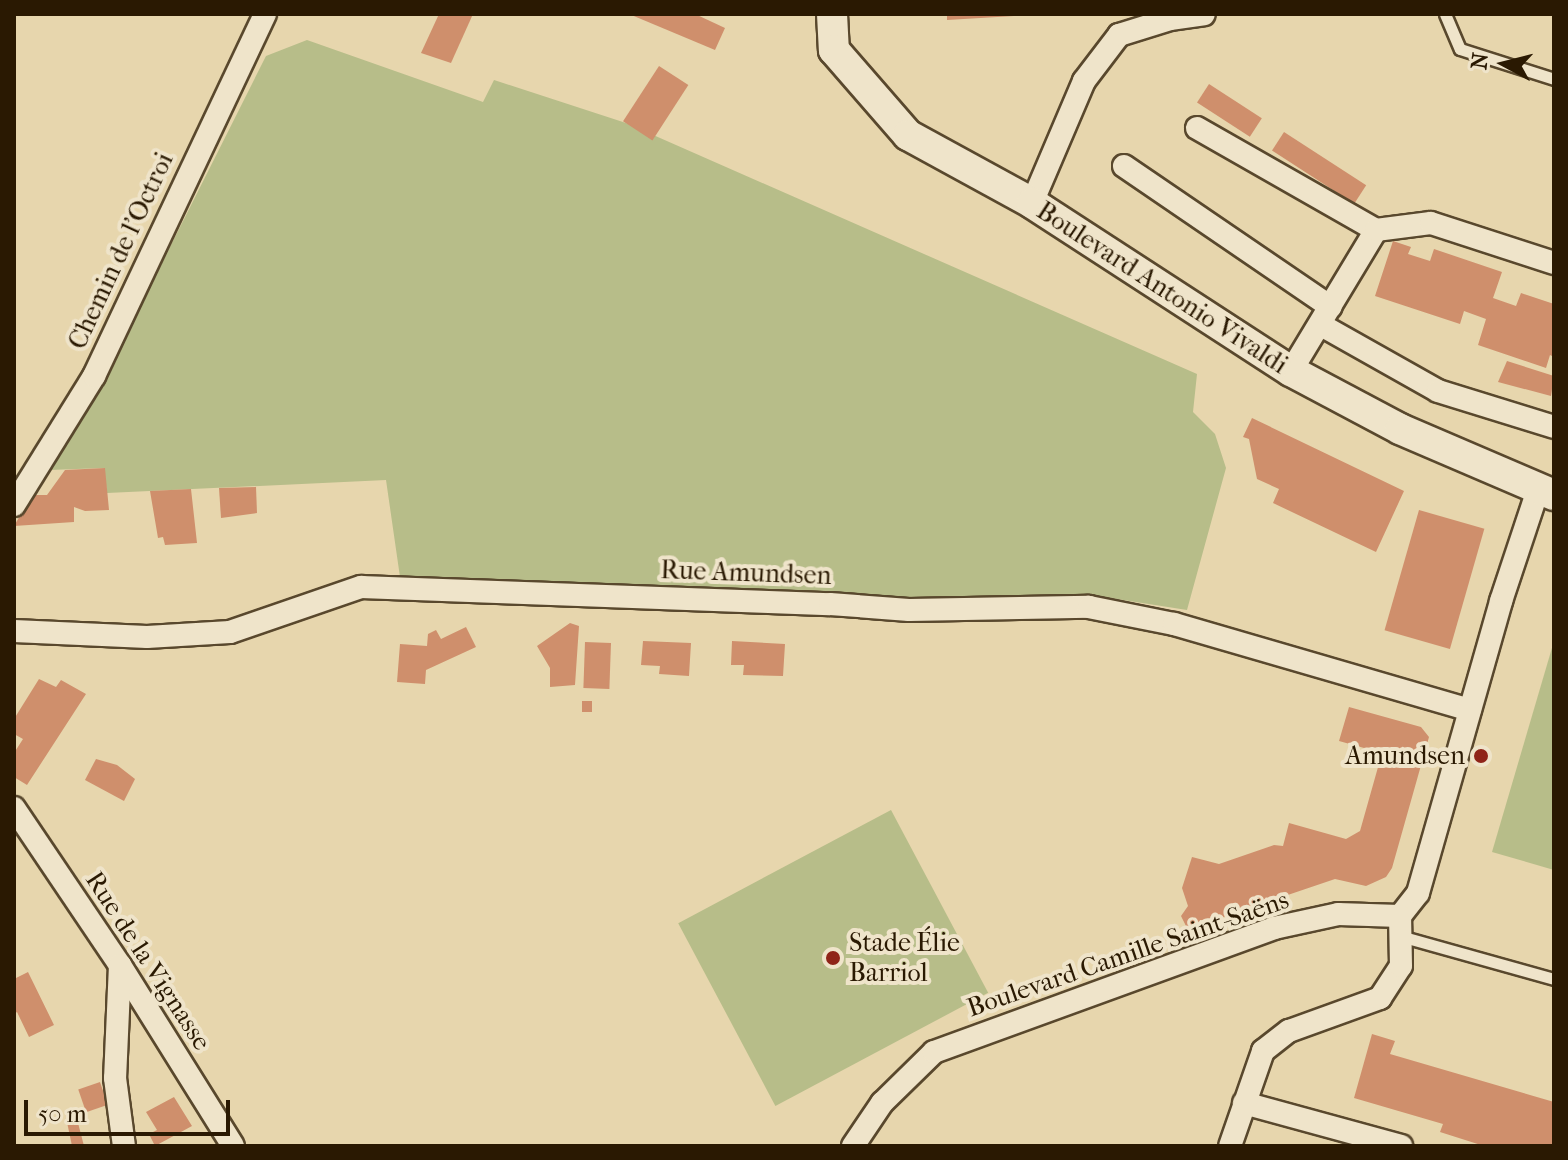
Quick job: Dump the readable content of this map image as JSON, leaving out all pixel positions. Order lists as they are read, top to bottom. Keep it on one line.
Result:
{"streets":{"street":["Chemin de l'Octroi","Boulevard Antonio Vivaldi","Rue Amundsen","Boulevard Camille Saint-Saëns","Rue de la Vignasse"]},"places":["Amundsen","Stade Élie Barriol"],"scale_bar":"50 m","north":"left"}
